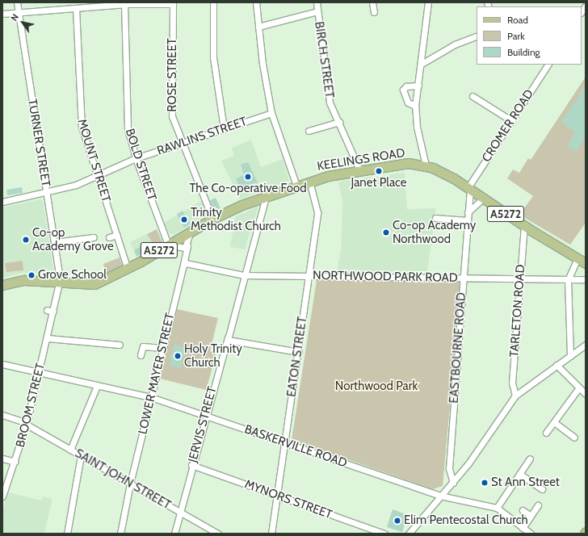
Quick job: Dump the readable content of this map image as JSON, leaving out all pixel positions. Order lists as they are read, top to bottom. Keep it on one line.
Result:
{"streets":{"main road":["KEELINGS ROAD","A5272"],"street":["BIRCH STREET","ROSE STREET","CROMER ROAD","RAWLINS STREET","TURNER STREET","MOUNT STREET","BOLD STREET","NORTHWOOD PARK ROAD","TARLETON ROAD","EASTBOURNE ROAD","EATON STREET","LOWER MAYER STREET","BROOM STREET","JERVIS STREET","BASKERVILLE ROAD","SAINT JOHN STREET","MYNORS STREET"]},"crossings":[["BIRCH STREET","KEELINGS ROAD"],["ROSE STREET","RAWLINS STREET"],["ROSE STREET","KEELINGS ROAD"],["CROMER ROAD","KEELINGS ROAD"],["CROMER ROAD","EASTBOURNE ROAD"],["RAWLINS STREET","TURNER STREET"],["RAWLINS STREET","MOUNT STREET"],["RAWLINS STREET","BOLD STREET"],["TURNER STREET","KEELINGS ROAD"],["TURNER STREET","BROOM STREET"],["KEELINGS ROAD","MOUNT STREET"],["KEELINGS ROAD","BOLD STREET"],["KEELINGS ROAD","TARLETON ROAD"],["KEELINGS ROAD","EASTBOURNE ROAD"],["KEELINGS ROAD","EATON STREET"],["KEELINGS ROAD","BROOM STREET"],["KEELINGS ROAD","JERVIS STREET"],["NORTHWOOD PARK ROAD","TARLETON ROAD"],["NORTHWOOD PARK ROAD","EASTBOURNE ROAD"],["NORTHWOOD PARK ROAD","EATON STREET"],["NORTHWOOD PARK ROAD","LOWER MAYER STREET"],["NORTHWOOD PARK ROAD","JERVIS STREET"],["EATON STREET","BASKERVILLE ROAD"],["EATON STREET","MYNORS STREET"],["LOWER MAYER STREET","BASKERVILLE ROAD"],["LOWER MAYER STREET","SAINT JOHN STREET"],["BROOM STREET","BASKERVILLE ROAD"],["BROOM STREET","SAINT JOHN STREET"],["JERVIS STREET","BASKERVILLE ROAD"],["JERVIS STREET","SAINT JOHN STREET"],["JERVIS STREET","MYNORS STREET"]],"parks":["Northwood Park"],"places":["Janet Place","The Co-operative Food","Trinity Methodist Church","Co-op Academy Northwood","Co-op Academy Grove","Grove School","Holy Trinity Church","St Ann Street","Elim Pentecostal Church"],"legend":["Road","Park","Building"],"north":"top left"}
